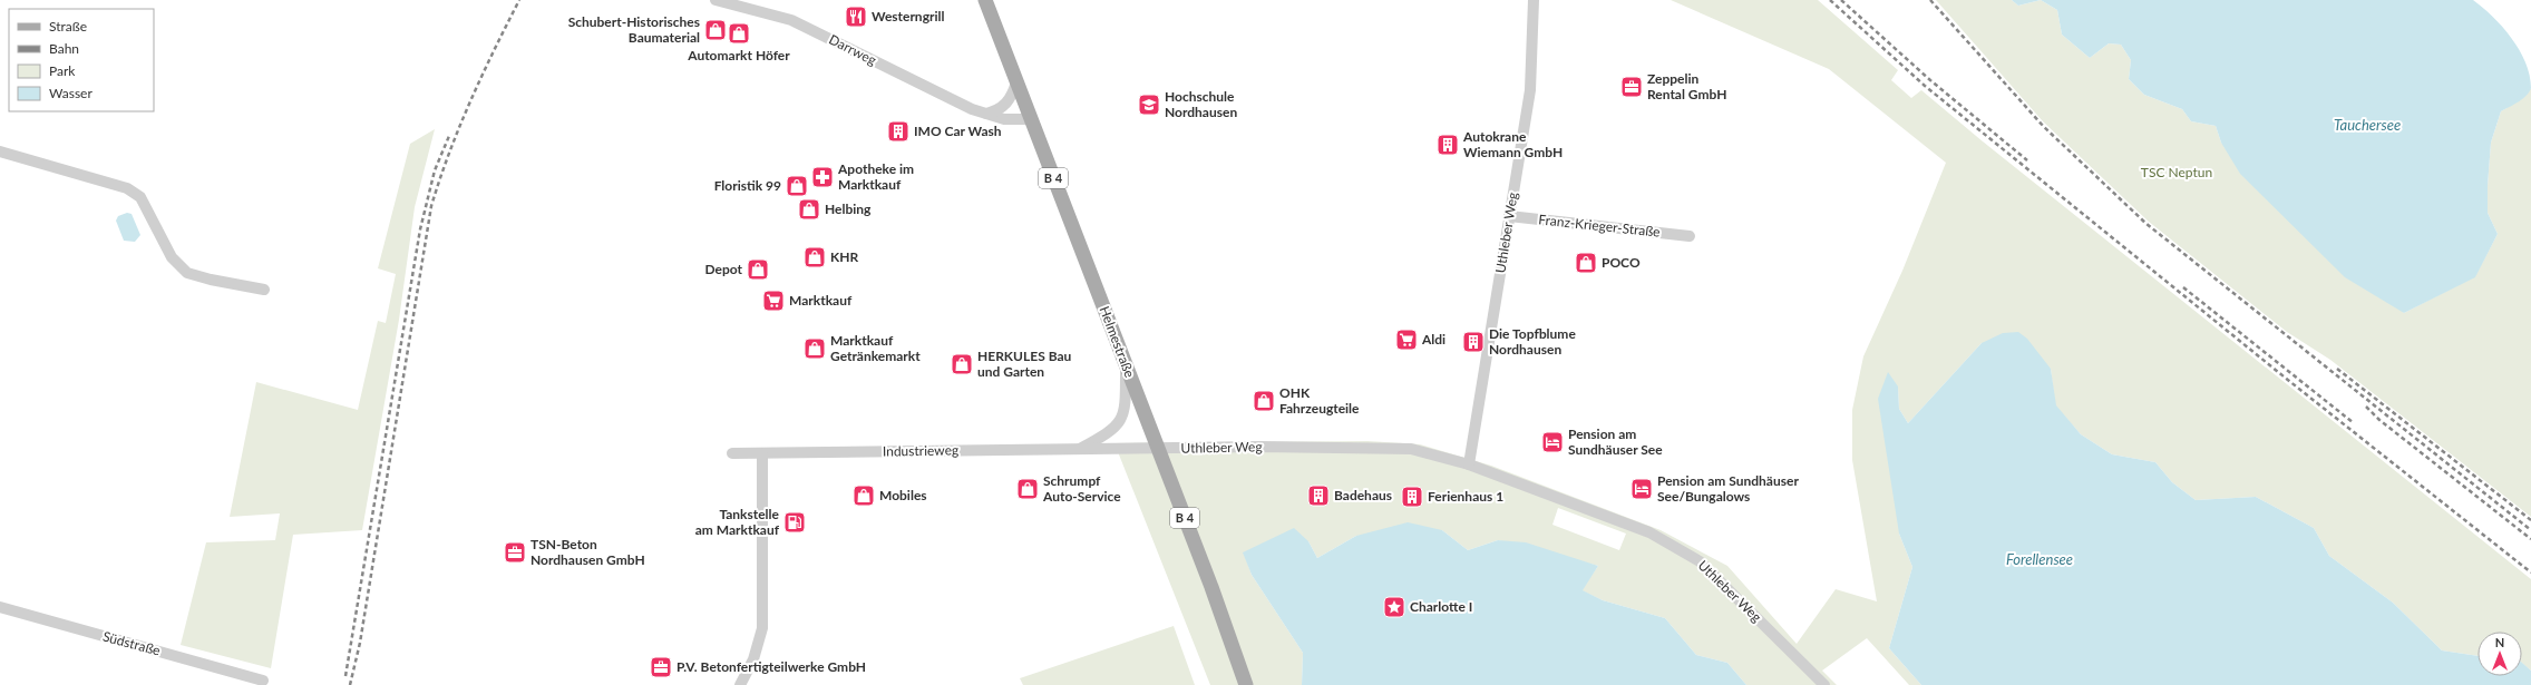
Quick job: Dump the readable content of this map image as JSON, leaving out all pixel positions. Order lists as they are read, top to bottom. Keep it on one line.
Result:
{"streets":{"main road":["B 4","Helmestraße"],"street":["Darrweg","Franz-Krieger-Straße","Uthleber Weg","Industrieweg","Südstraße"]},"crossings":[["Darrweg","Helmestraße"],["Franz-Krieger-Straße","Uthleber Weg"],["Uthleber Weg","Helmestraße"],["Uthleber Weg","Industrieweg"],["Helmestraße","Industrieweg"]],"water":["Tauchersee","Forellensee"],"parks":["TSC Neptun"],"places":{"restaurant":["Westerngrill"],"shop":["Schubert-Historisches Baumaterial","Automarkt Höfer","Floristik 99","Helbing","KHR","POCO","Depot","Marktkauf Getränkemarkt","HERKULES Bau und Garten","OHK Fahrzeugteile","Schrumpf Auto-Service","Mobiles"],"office":["Zeppelin Rental GmbH","TSN-Beton Nordhausen GmbH","P.V. Betonfertigteilwerke GmbH"],"school or university":["Hochschule Nordhausen"],"building":["IMO Car Wash","Autokrane Wiemann GmbH","Die Topfblume Nordhausen","Badehaus","Ferienhaus 1"],"pharmacy":["Apotheke im Marktkauf"],"supermarket":["Marktkauf","Aldi"],"hotel":["Pension am Sundhäuser See","Pension am Sundhäuser See/Bungalows"],"fuel station":["Tankstelle am Marktkauf"],"place":["Charlotte I"]},"legend":["Straße","Bahn","Park","Wasser"],"north":"top"}
